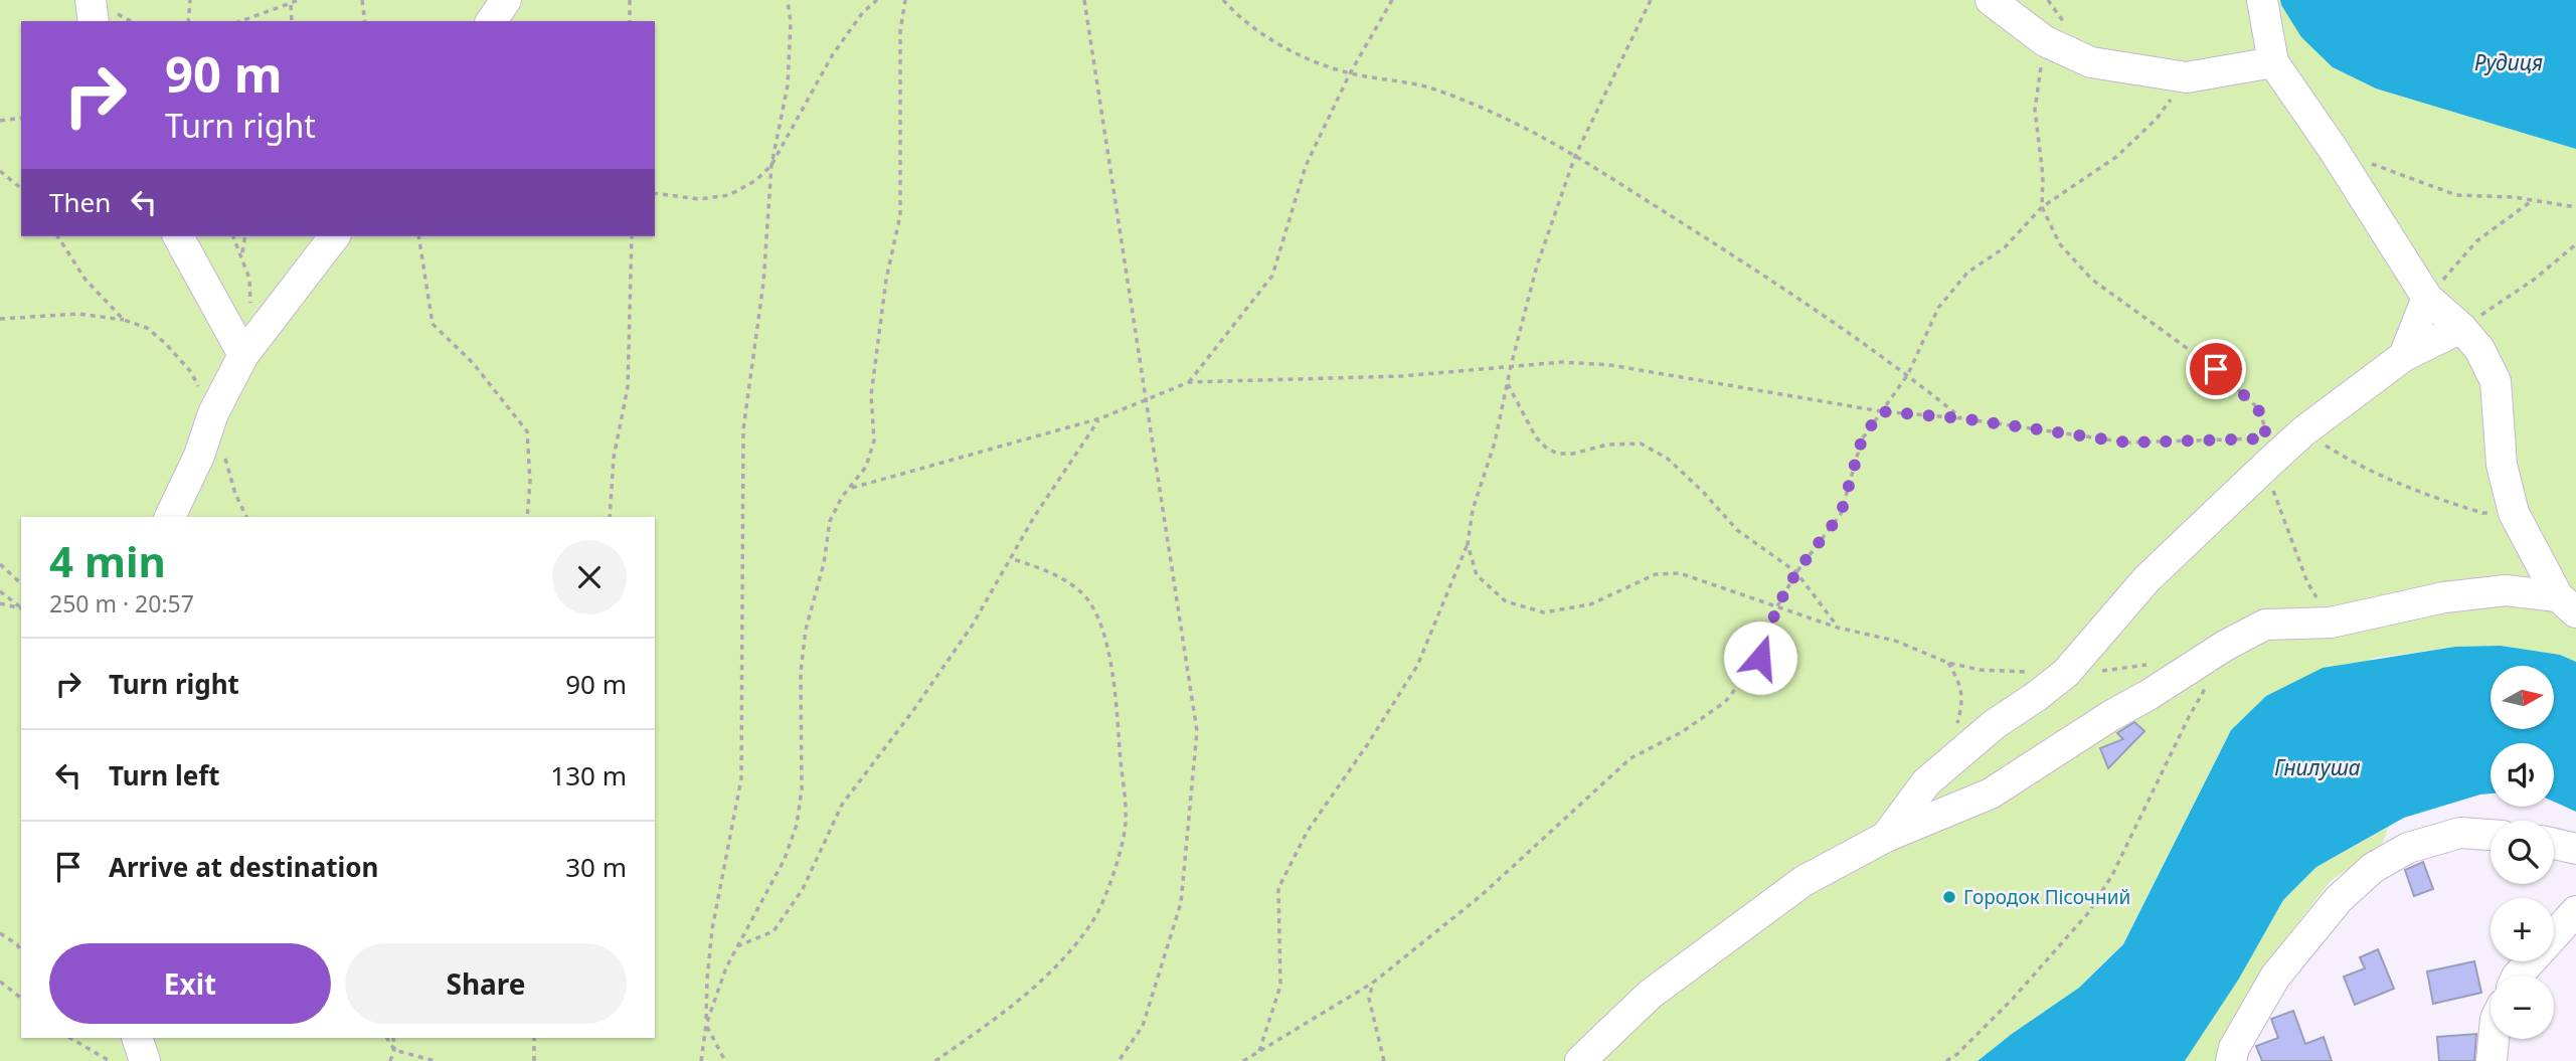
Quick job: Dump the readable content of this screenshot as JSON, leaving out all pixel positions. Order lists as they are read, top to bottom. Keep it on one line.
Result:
{"water":["Рудиця","Гнилуша"],"places":["Городок Пісочний"],"north":"right","page":{"turn":["90 m","Turn right"],"then":"Then","heading":["4 min","250 m · 20:57"],"list":[{"name":"Turn right","value":"90 m"},{"name":"Turn left","value":"130 m"},{"name":"Arrive at destination","value":"30 m"}],"map_buttons":["+","−"],"buttons":["Exit","Share"]}}
